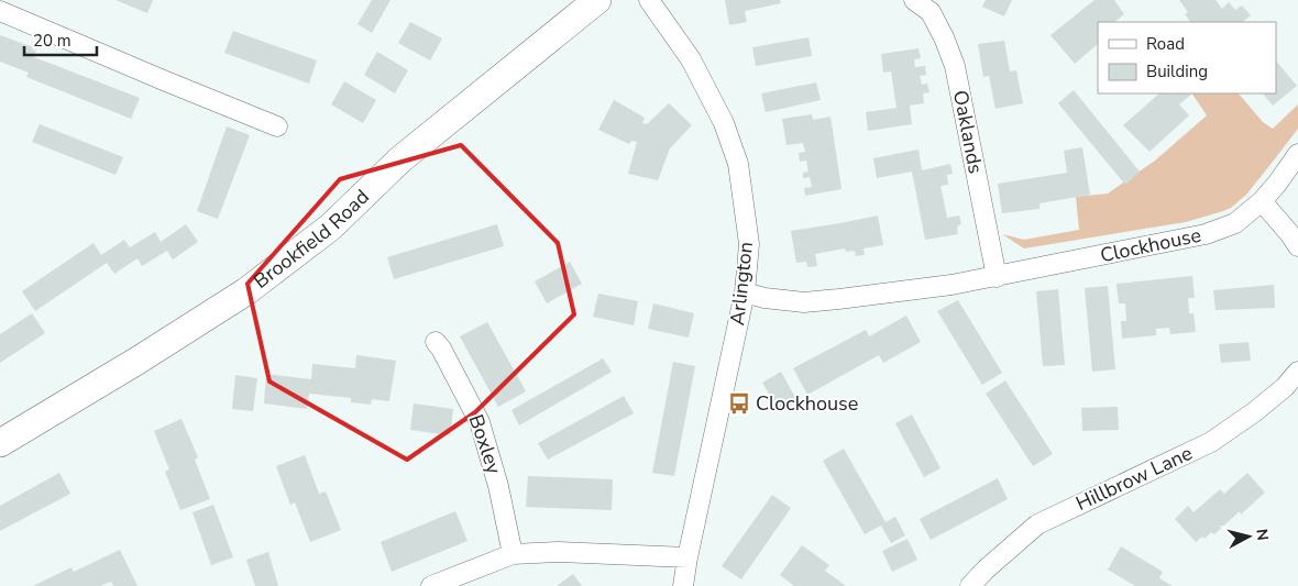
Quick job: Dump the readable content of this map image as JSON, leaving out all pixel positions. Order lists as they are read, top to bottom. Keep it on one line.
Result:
{"streets":{"main road":["Brookfield Road"],"street":["Oaklands","Clockhouse","Arlington","Boxley","Hillbrow Lane"]},"crossings":[["Oaklands","Clockhouse"],["Clockhouse","Arlington"]],"places":{"bus stop":["Clockhouse"]},"legend":["Road","Building"],"scale_bar":"20 m","north":"right"}
